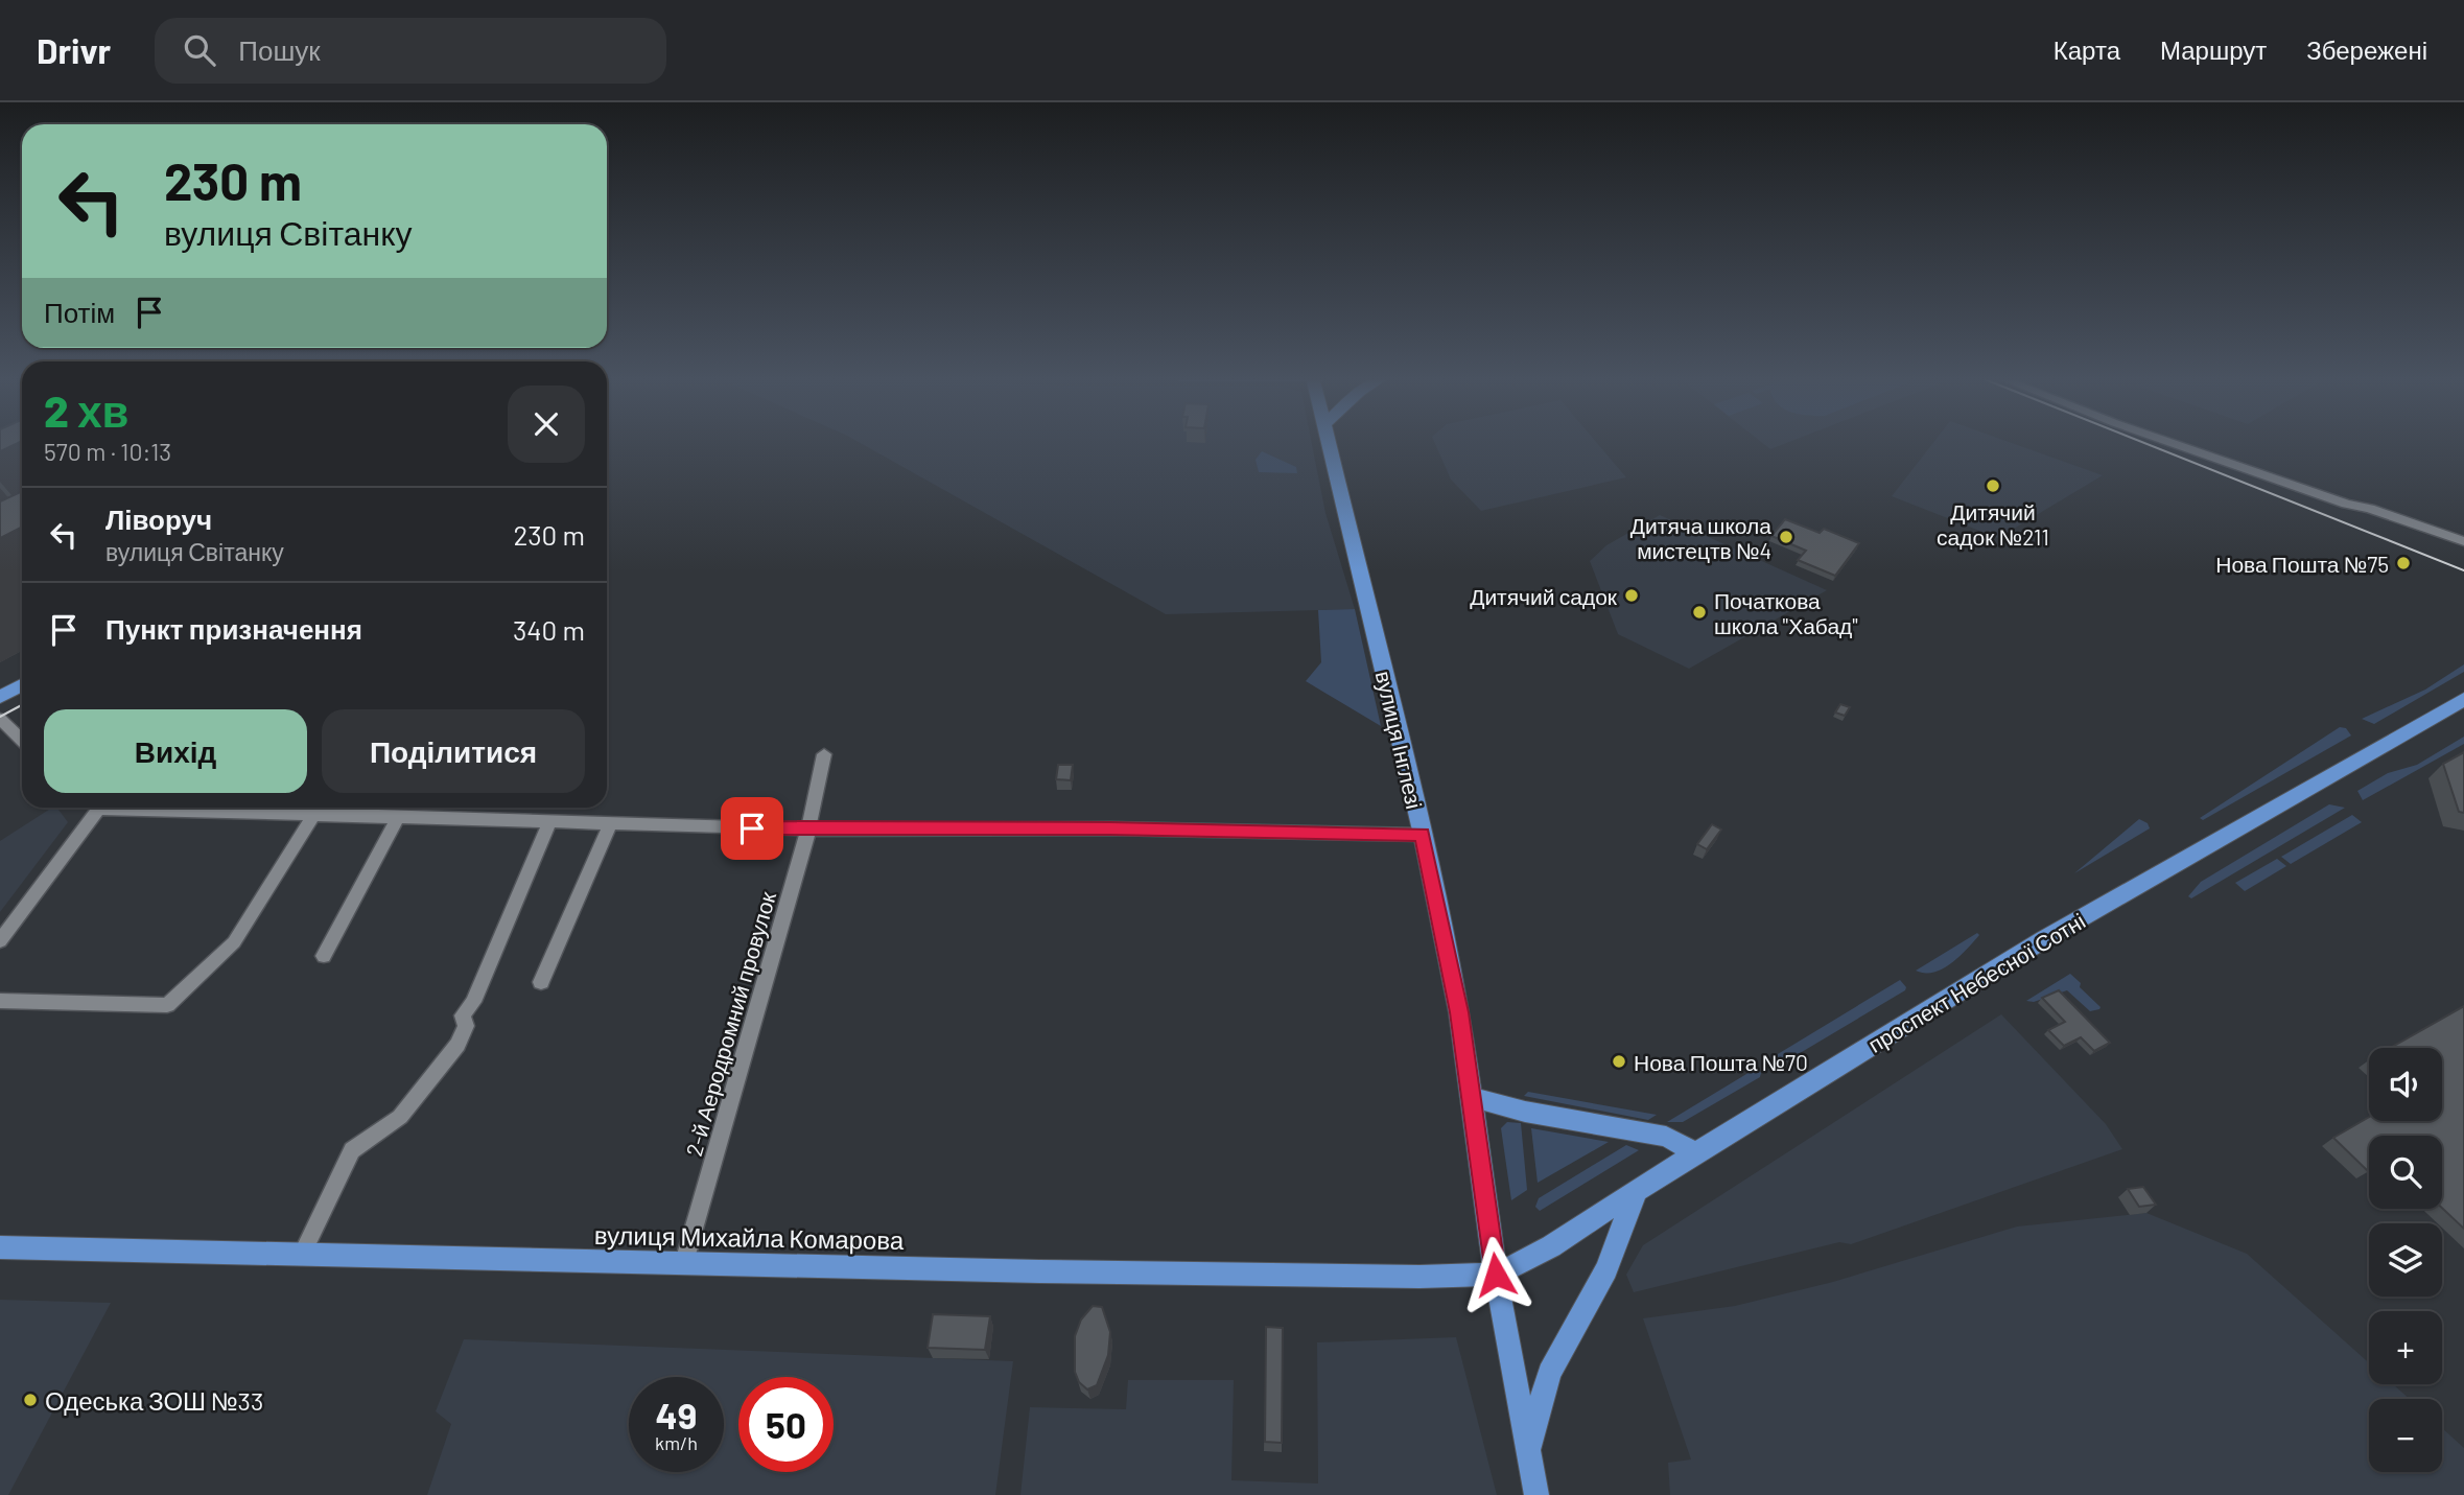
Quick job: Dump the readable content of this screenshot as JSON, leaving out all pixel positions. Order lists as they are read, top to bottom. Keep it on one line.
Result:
{"streets":{"main road":["вулиця Інглезі","проспект Небесної Сотні","вулиця Михайла Комарова"],"street":["2-й Аеродромний провулок"]},"crossings":[["вулиця Інглезі","проспект Небесної Сотні"],["вулиця Інглезі","вулиця Михайла Комарова"],["проспект Небесної Сотні","вулиця Михайла Комарова"],["2-й Аеродромний провулок","вулиця Михайла Комарова"]],"places":["Дитячий садок №211","Дитяча школа мистецтв №4","Нова Пошта №75","Дитячий садок","Початкова школа \"Хабад\"","Нова Пошта №70","Одеська ЗОШ №33"],"page":{"header":"Drivr","search":"Пошук","nav":["Карта","Маршрут","Збережені"],"turn":["230 m","вулиця Світанку"],"then":"Потім","heading":["2 хв","570 m · 10:13"],"list":[{"name":"Ліворуч","note":"вулиця Світанку","value":"230 m"},{"name":"Пункт призначення","value":"340 m"}],"buttons":["Вихід","Поділитися"],"map_buttons":["+","−"],"speed":"49 km/h","limit":"50"}}
